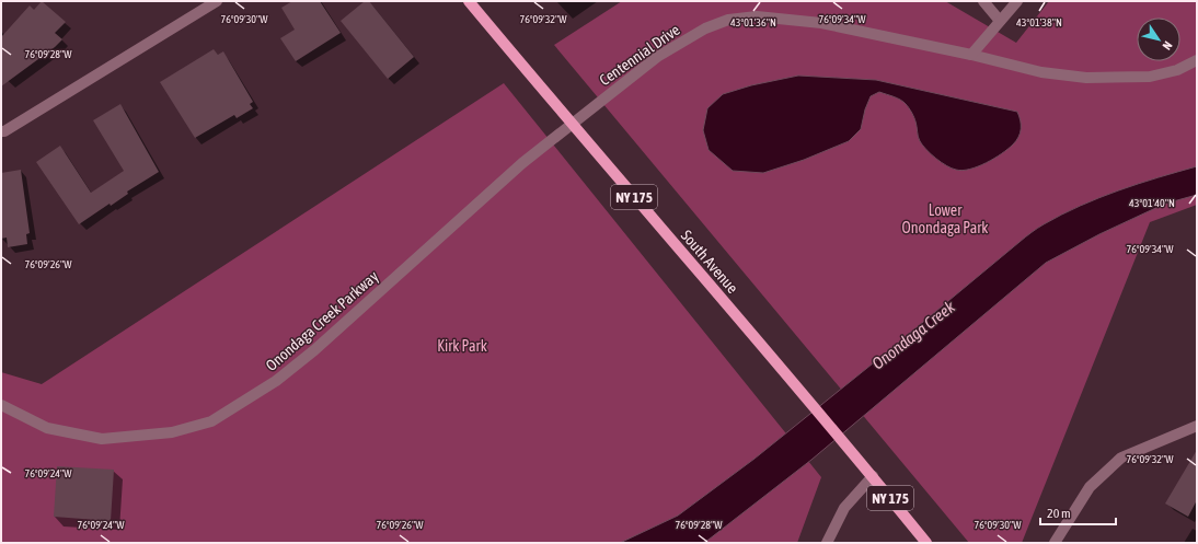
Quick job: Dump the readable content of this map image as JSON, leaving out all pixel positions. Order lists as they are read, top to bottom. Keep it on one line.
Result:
{"streets":{"main road":["NY 175","South Avenue"],"street":["Centennial Drive","Onondaga Creek Parkway"]},"crossings":[["Centennial Drive","South Avenue"],["Centennial Drive","Onondaga Creek Parkway"],["South Avenue","Onondaga Creek Parkway"]],"water":["Onondaga Creek"],"parks":["Lower Onondaga Park","Kirk Park"],"scale_bar":"20 m","north":"bottom right","coordinates":["76°09'30\"W","76°09'32\"W","76°09'34\"W","43°01'36\"N","43°01'38\"N","76°09'28\"W","43°01'40\"N","76°09'26\"W","76°09'24\"W"]}
